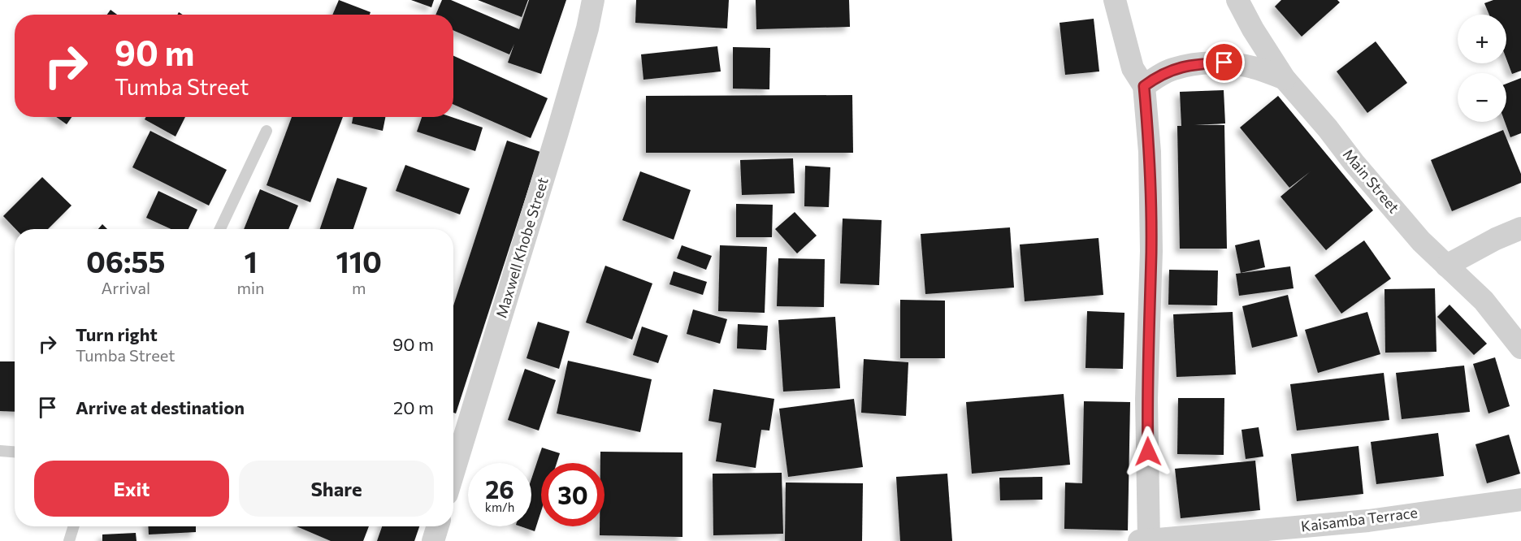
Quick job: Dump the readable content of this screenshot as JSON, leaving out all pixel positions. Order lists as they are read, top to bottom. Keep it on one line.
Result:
{"streets":{"street":["Main Street","Maxwell Khobe Street","Kaisamba Terrace"]},"page":{"map_buttons":["+","−"],"turn":["90 m","Tumba Street"],"eta":["06:55","Arrival","1","min","110","m"],"list":[{"name":"Turn right","note":"Tumba Street","value":"90 m"},{"name":"Arrive at destination","value":"20 m"}],"buttons":["Exit","Share"],"speed":"26 km/h","limit":"30"}}
